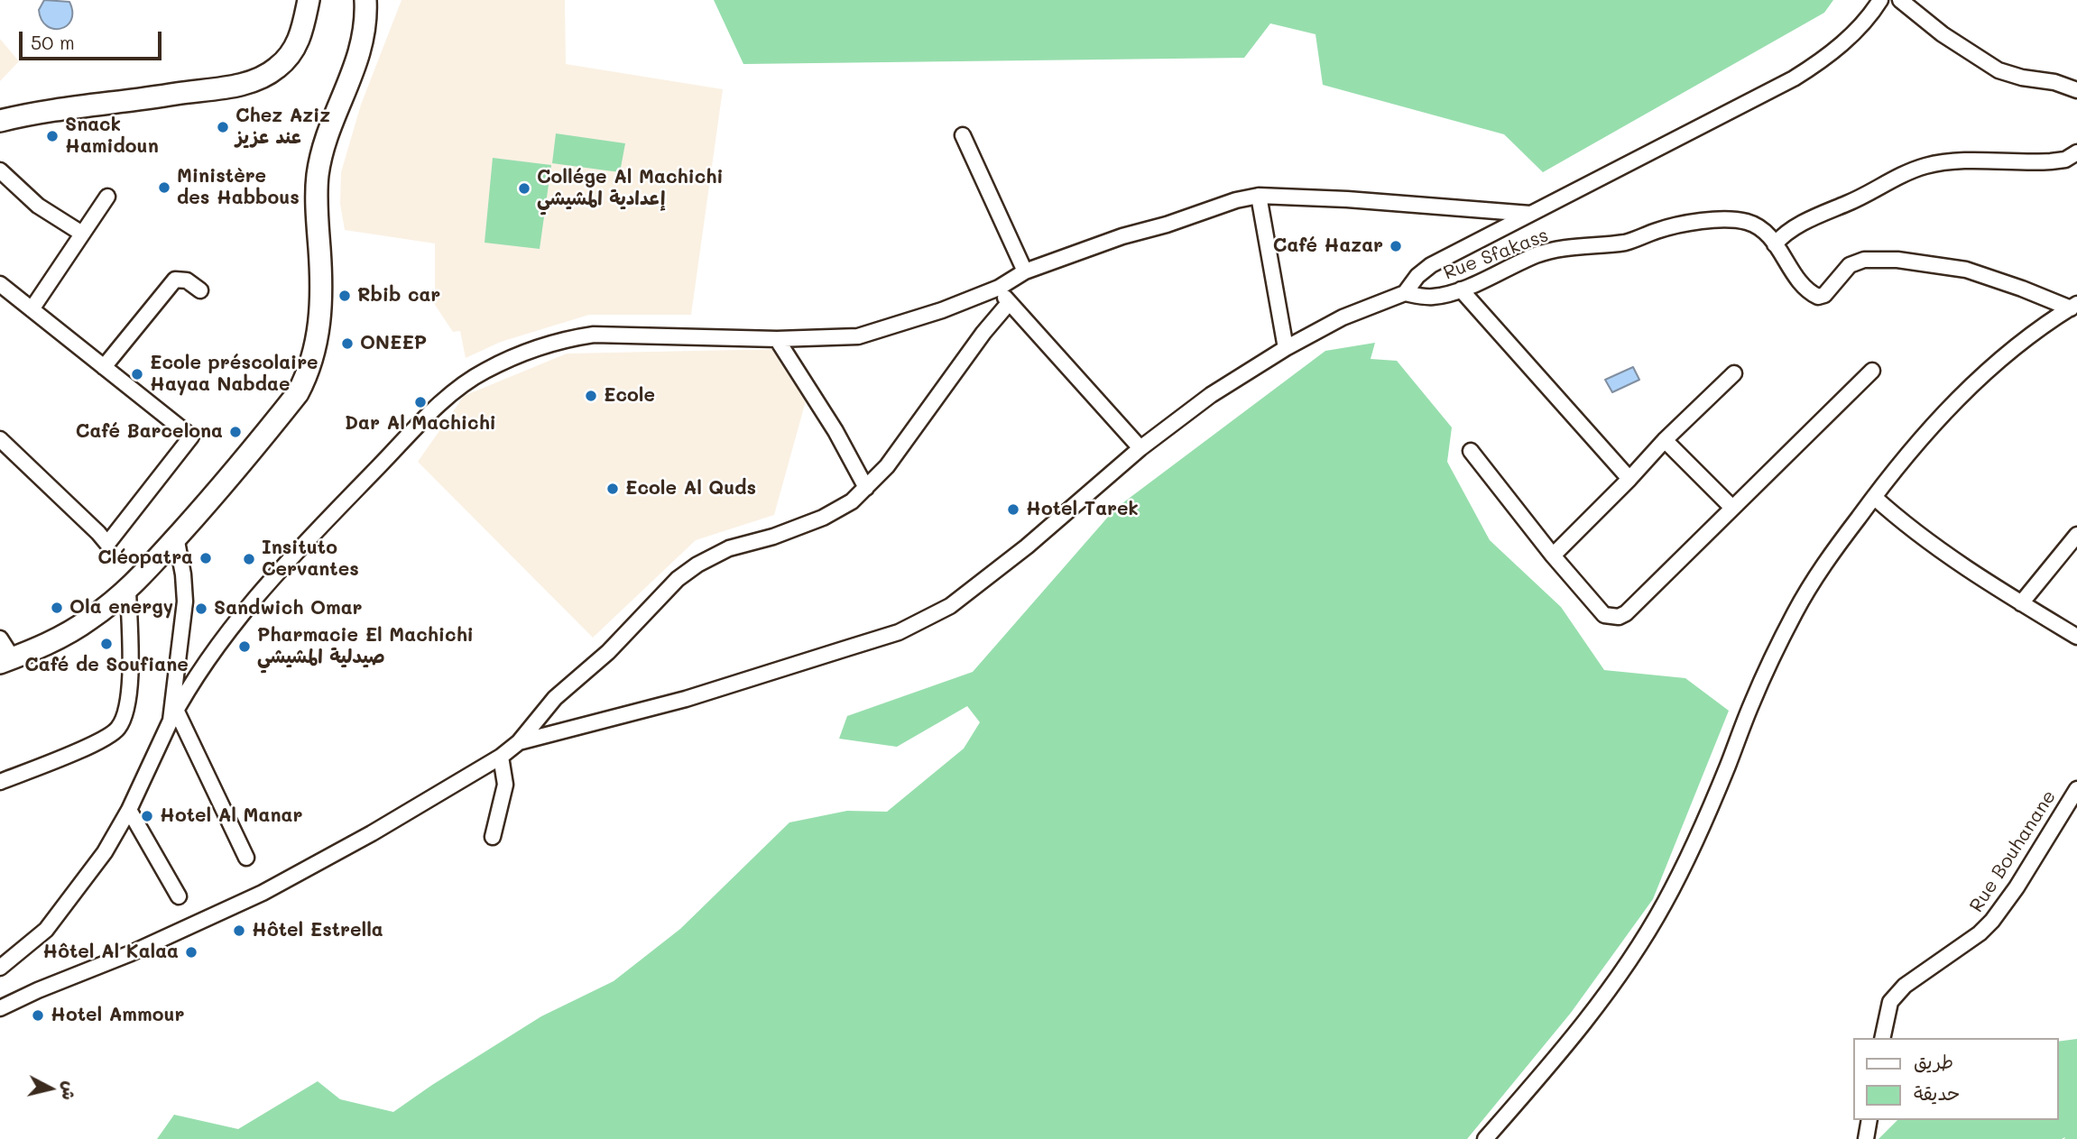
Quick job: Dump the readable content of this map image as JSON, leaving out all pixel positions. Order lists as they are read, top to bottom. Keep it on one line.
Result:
{"streets":{"street":["Rue Sfakass","Rue Bouhanane"]},"places":["Chez Aziz عند عزيز","Snack Hamidoun","Ministère des Habbous","Collége Al Machichi إعدادية المشيشي","Café Hazar","Rbib car","ONEEP","Ecole préscolaire Hayaa Nabdae","Ecole","Dar Al Machichi","Café Barcelona","Ecole Al Quds","Hotel Tarek","Cléopatra","Insituto Cervantes","Ola energy","Sandwich Omar","Café de Soufiane","Pharmacie El Machichi صيدلية المشيشي","Hotel Al Manar","Hôtel Estrella","Hôtel Al Kalaa","Hotel Ammour"],"legend":["طريق","حديقة"],"scale_bar":"50 m","north":"right"}
